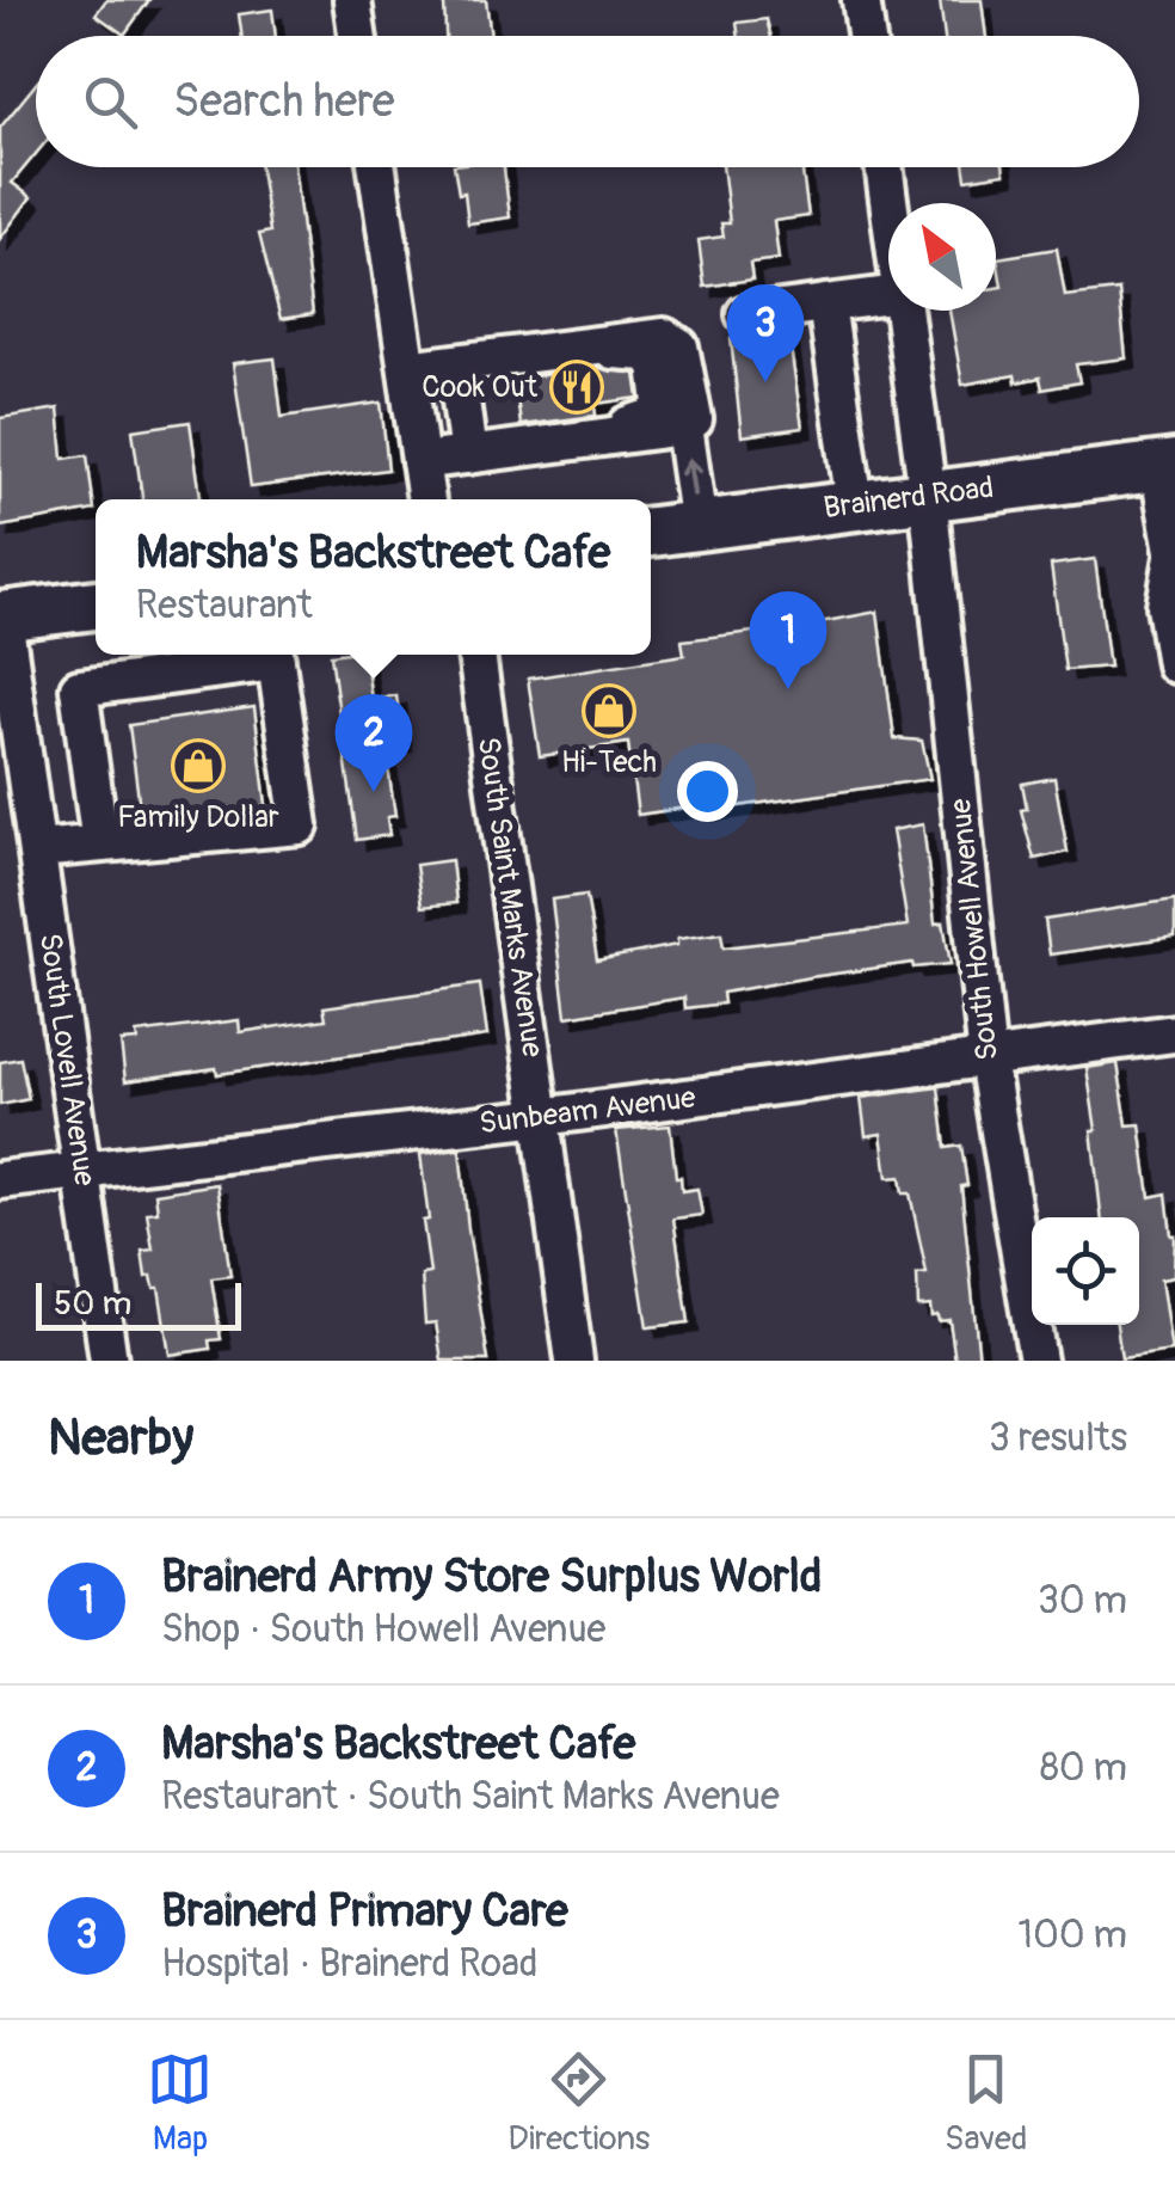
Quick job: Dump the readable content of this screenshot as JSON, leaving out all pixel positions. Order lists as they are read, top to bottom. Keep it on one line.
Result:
{"streets":{"main road":["Brainerd Road"],"street":["South Saint Marks Avenue","South Howell Avenue","South Lovell Avenue","Sunbeam Avenue"]},"crossings":[["Brainerd Road","South Howell Avenue"],["South Saint Marks Avenue","Sunbeam Avenue"],["South Howell Avenue","Sunbeam Avenue"],["South Lovell Avenue","Sunbeam Avenue"]],"places":{"restaurant":["Cook Out"],"shop":["Hi-Tech","Family Dollar"]},"scale_bar":"50 m","north":"top left","page":{"search":"Search here","pins":["3","1","2"],"popup":["Marsha's Backstreet Cafe","Restaurant"],"scale":"50 m","heading":["Nearby","3 results"],"list":[{"mark":"1","name":"Brainerd Army Store Surplus World","note":"Shop · South Howell Avenue","value":"30 m"},{"mark":"2","name":"Marsha's Backstreet Cafe","note":"Restaurant · South Saint Marks Avenue","value":"80 m"},{"mark":"3","name":"Brainerd Primary Care","note":"Hospital · Brainerd Road","value":"100 m"}],"nav":["Map","Directions","Saved"]}}
